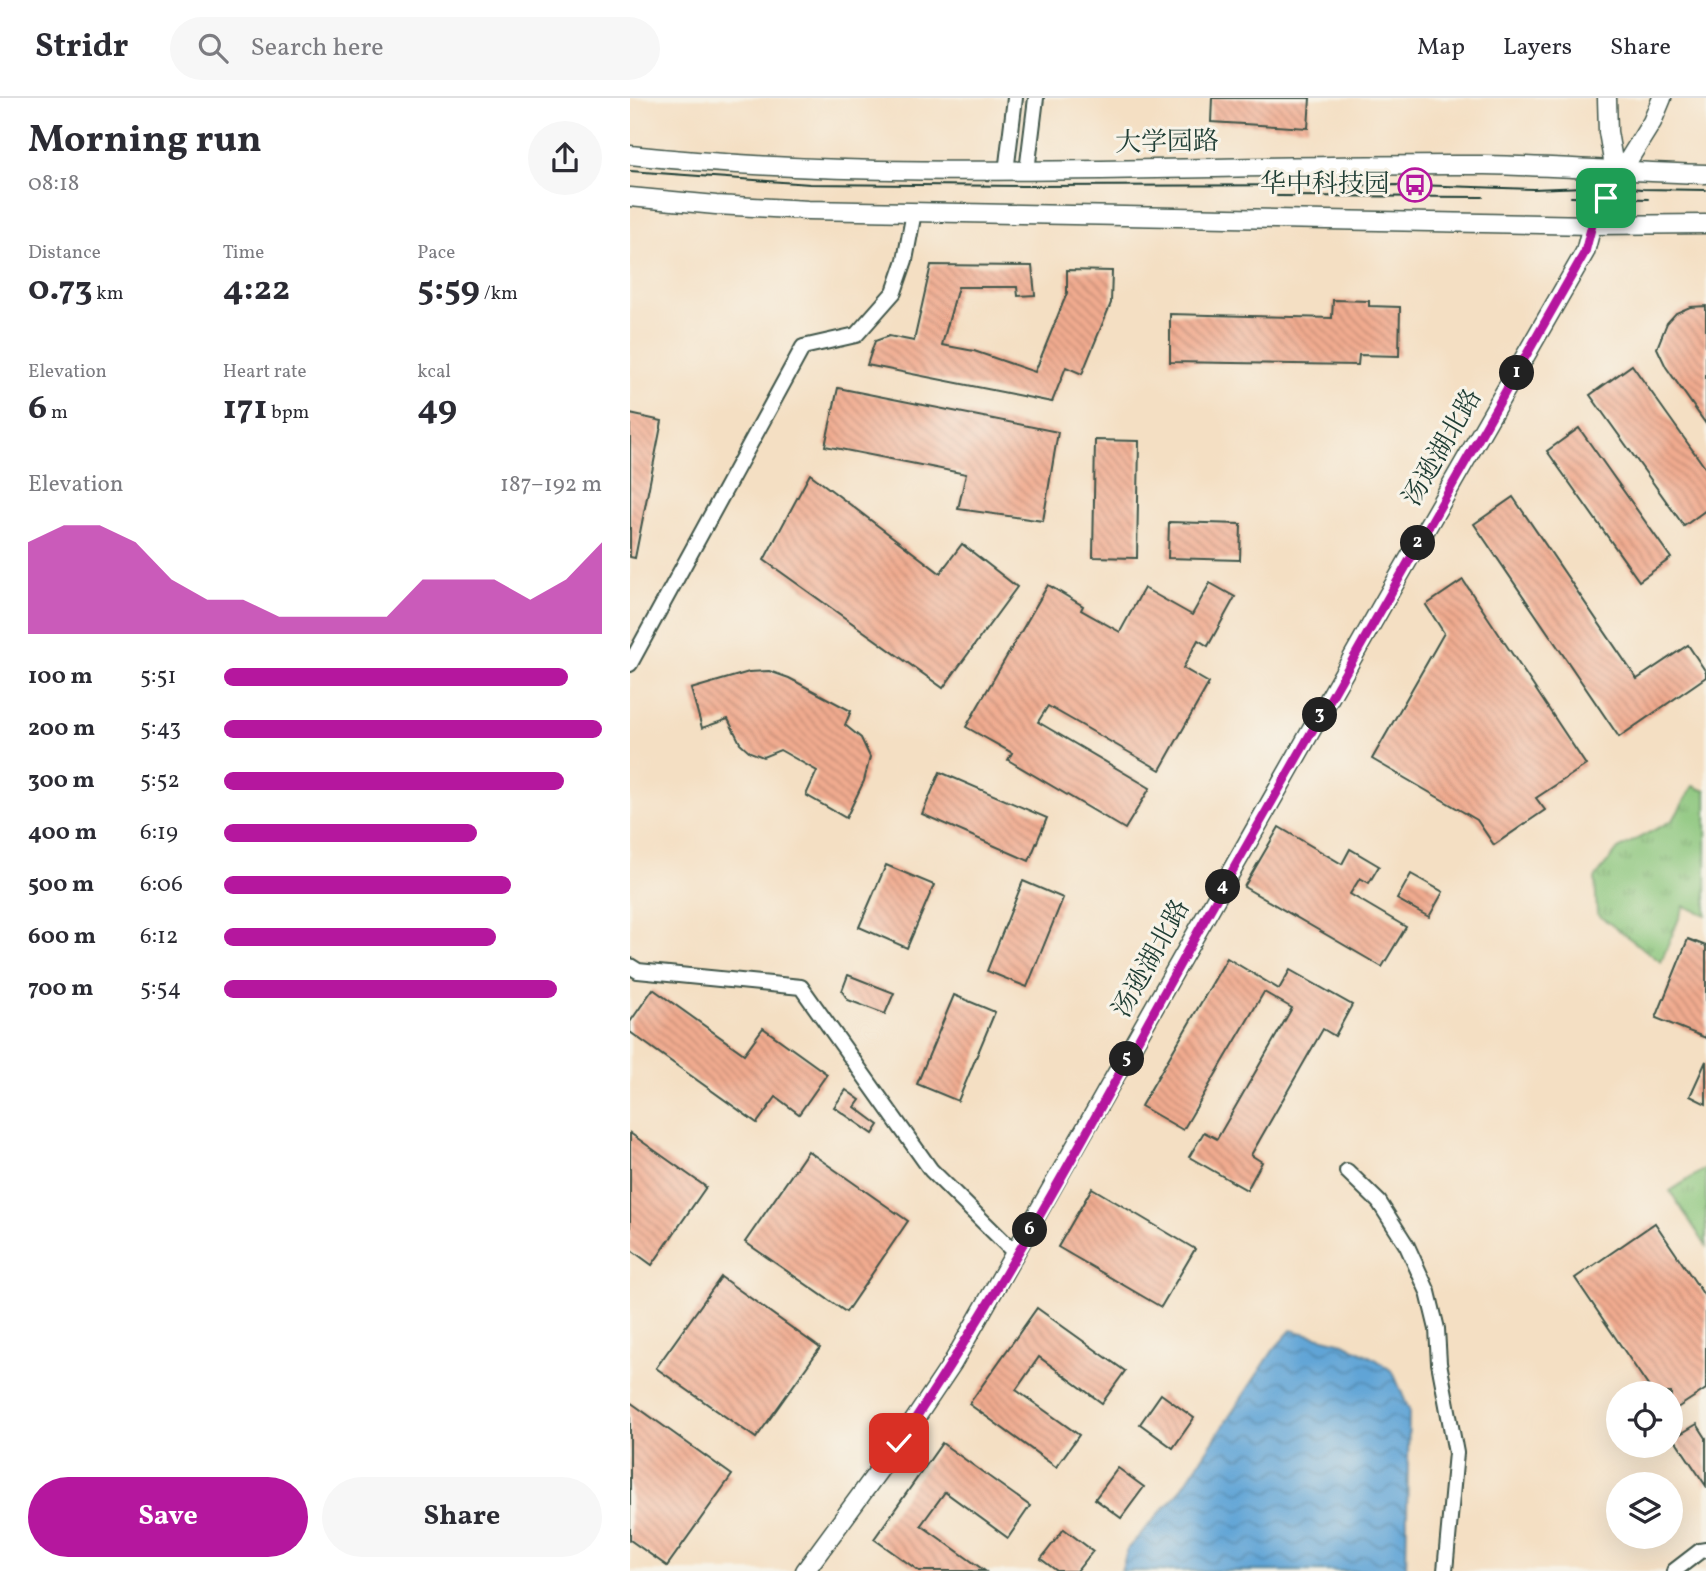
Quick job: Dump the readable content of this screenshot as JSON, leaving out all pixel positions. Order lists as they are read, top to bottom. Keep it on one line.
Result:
{"streets":{"main road":["大学园路","汤逊湖北路"]},"crossings":[["大学园路","汤逊湖北路"]],"places":{"bus stop":["华中科技园"]},"page":{"header":"Stridr","search":"Search here","nav":["Map","Layers","Share"],"heading":["Morning run","08:18"],"stats":[["Distance","0.73 km"],["Time","4:22"],["Pace","5:59 /km"],["Elevation","6 m"],["Heart rate","171 bpm"],["kcal","49"]],"pins":["1","2","3","4","5","6"],"chart":["Elevation","187–192 m"],"list":[{"name":"100 m","note":"5:51"},{"name":"200 m","note":"5:43"},{"name":"300 m","note":"5:52"},{"name":"400 m","note":"6:19"},{"name":"500 m","note":"6:06"},{"name":"600 m","note":"6:12"},{"name":"700 m","note":"5:54"}],"buttons":["Save","Share"]}}
